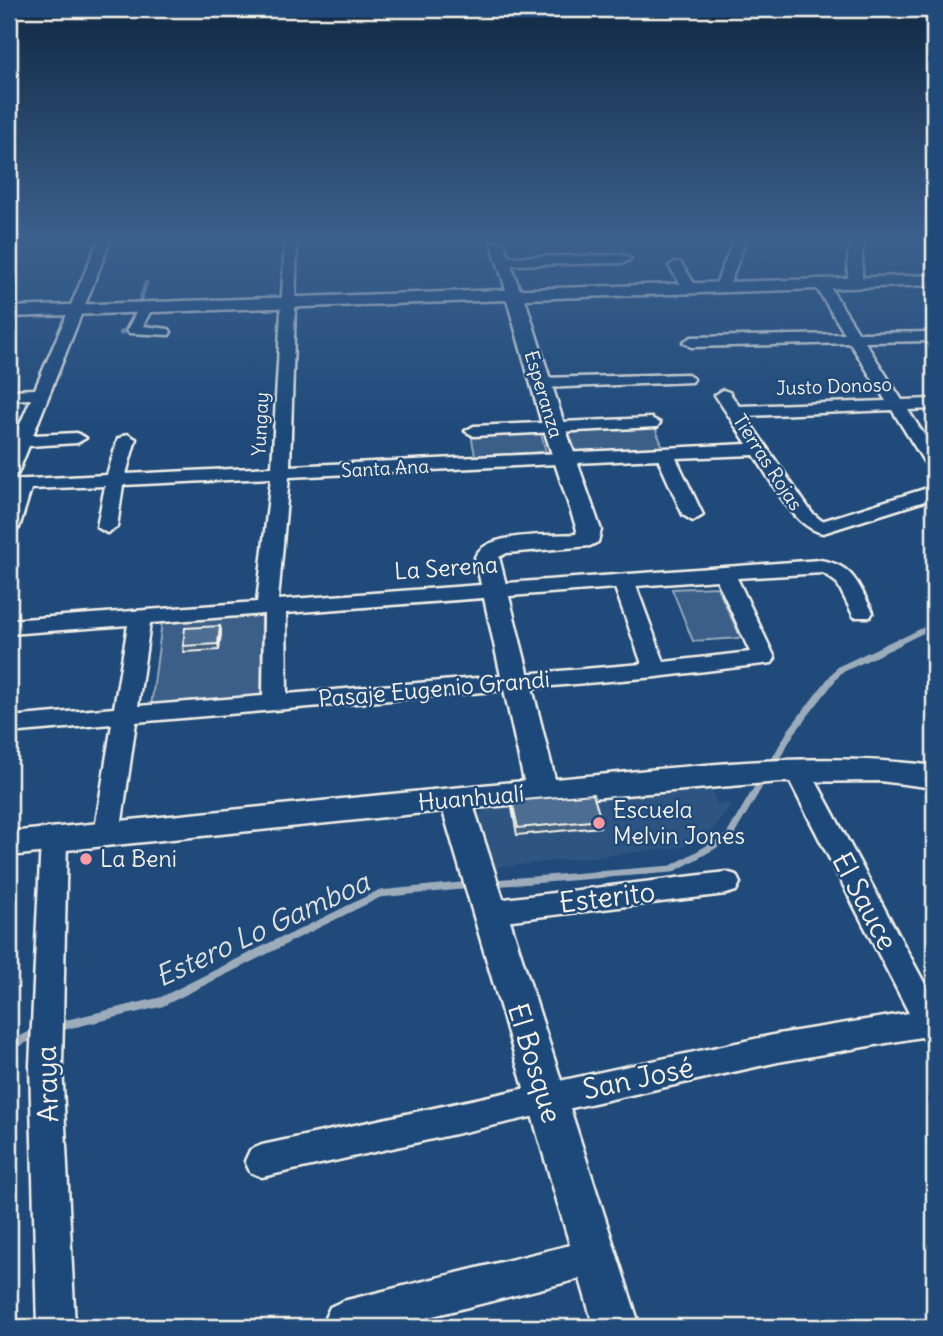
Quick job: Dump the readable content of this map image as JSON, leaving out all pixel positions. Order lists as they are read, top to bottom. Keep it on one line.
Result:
{"streets":{"street":["Justo Donoso","Esperanza","Yungay","Tierras Rojas","Santa Ana","La Serena","Pasaje Eugenio Grandi","Huanhualí","Esterito","El Sauce","El Bosque","San José","Araya"]},"crossings":[["Justo Donoso","Tierras Rojas"],["Esperanza","Santa Ana"],["Esperanza","La Serena"],["Yungay","Santa Ana"],["Yungay","La Serena"],["Yungay","Pasaje Eugenio Grandi"],["Tierras Rojas","Santa Ana"],["La Serena","Pasaje Eugenio Grandi"],["Huanhualí","El Sauce"],["Huanhualí","El Bosque"],["Huanhualí","Araya"],["Esterito","El Bosque"],["El Sauce","San José"],["El Bosque","San José"]],"water":["Estero Lo Gamboa"],"places":["Escuela Melvin Jones","La Beni"]}
